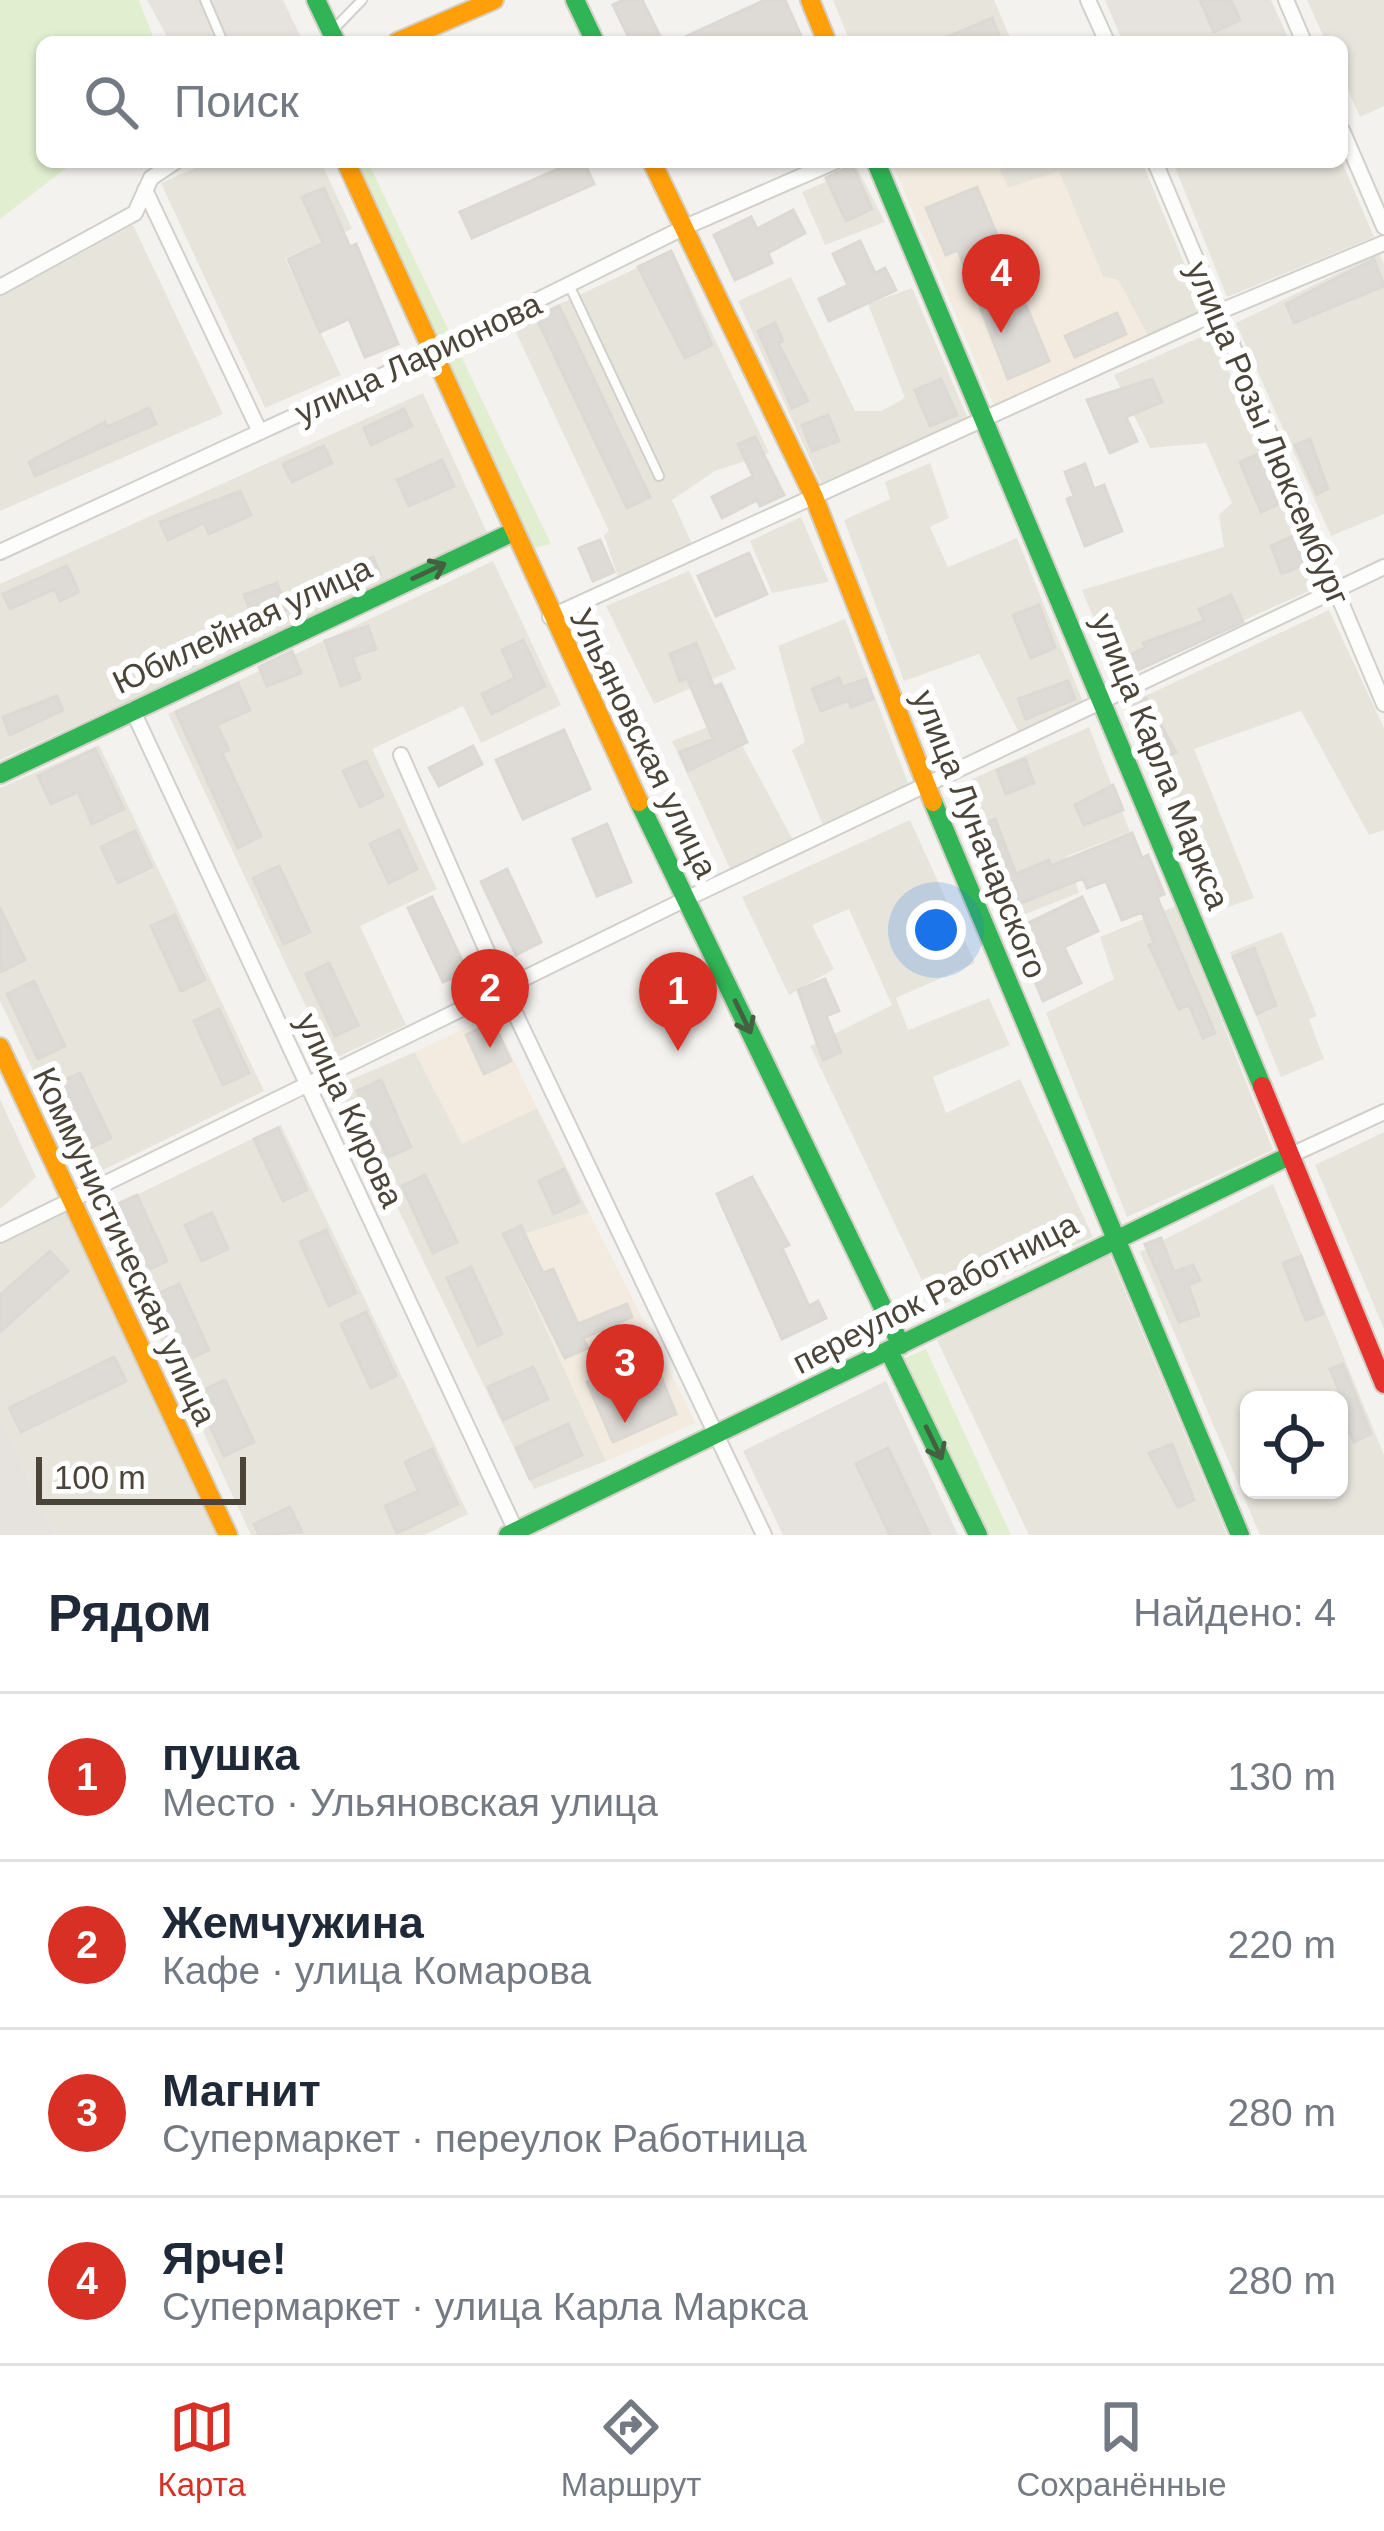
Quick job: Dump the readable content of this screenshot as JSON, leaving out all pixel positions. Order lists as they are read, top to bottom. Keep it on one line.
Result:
{"streets":{"street":["улица Ларионова","улица Розы Люксембург","Юбилейная улица","Ульяновская улица","улица Карла Маркса","улица Луначарского","улица Кирова","Коммунистическая улица","переулок Работница"]},"crossings":[["улица Ларионова","Ульяновская улица"],["улица Ларионова","улица Луначарского"],["Юбилейная улица","Ульяновская улица"],["Юбилейная улица","улица Кирова"],["Ульяновская улица","переулок Работница"],["улица Карла Маркса","переулок Работница"],["улица Луначарского","переулок Работница"],["улица Кирова","переулок Работница"]],"one_way":["Юбилейная улица","Ульяновская улица"],"scale_bar":"100 m","page":{"search":"Поиск","pins":["4","2","1","3"],"scale":"100 m","heading":["Рядом","Найдено: 4"],"list":[{"mark":"1","name":"пушка","note":"Место · Ульяновская улица","value":"130 m"},{"mark":"2","name":"Жемчужина","note":"Кафе · улица Комарова","value":"220 m"},{"mark":"3","name":"Магнит","note":"Супермаркет · переулок Работница","value":"280 m"},{"mark":"4","name":"Ярче!","note":"Супермаркет · улица Карла Маркса","value":"280 m"}],"nav":["Карта","Маршрут","Сохранённые"]}}
